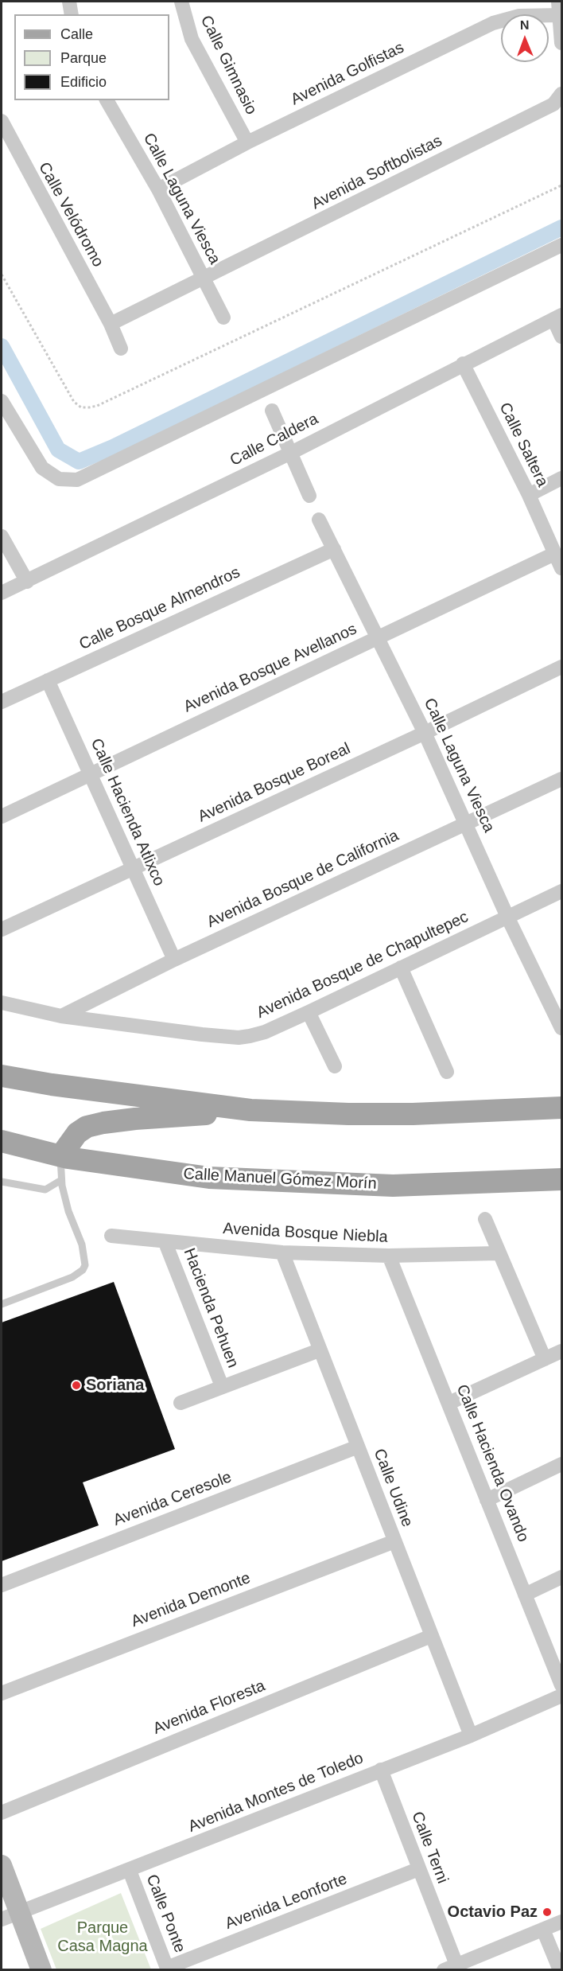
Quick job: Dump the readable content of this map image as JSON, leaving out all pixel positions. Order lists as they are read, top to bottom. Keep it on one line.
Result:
{"streets":{"main road":["Calle Manuel Gómez Morín"],"street":["Calle Gimnasio","Avenida Golfistas","Avenida Softbolistas","Calle Laguna Viesca","Calle Velódromo","Calle Caldera","Calle Saltera","Calle Bosque Almendros","Avenida Bosque Avellanos","Avenida Bosque Boreal","Calle Hacienda Atlixco","Avenida Bosque de California","Avenida Bosque de Chapultepec","Avenida Bosque Niebla","Hacienda Pehuen","Calle Hacienda Ovando","Calle Udine","Avenida Ceresole","Avenida Demonte","Avenida Floresta","Avenida Montes de Toledo","Calle Terni","Avenida Leonforte","Calle Ponte"]},"crossings":[["Calle Gimnasio","Avenida Golfistas"],["Avenida Golfistas","Calle Laguna Viesca"],["Avenida Softbolistas","Calle Laguna Viesca"],["Calle Laguna Viesca","Calle Bosque Almendros"],["Calle Laguna Viesca","Avenida Bosque Avellanos"],["Calle Laguna Viesca","Avenida Bosque Boreal"],["Calle Laguna Viesca","Avenida Bosque de California"],["Calle Laguna Viesca","Avenida Bosque de Chapultepec"],["Calle Caldera","Calle Saltera"],["Calle Saltera","Avenida Bosque Avellanos"],["Calle Bosque Almendros","Calle Hacienda Atlixco"],["Avenida Bosque Avellanos","Calle Hacienda Atlixco"],["Avenida Bosque Boreal","Calle Hacienda Atlixco"],["Calle Hacienda Atlixco","Avenida Bosque de California"],["Avenida Bosque de California","Avenida Bosque de Chapultepec"],["Avenida Bosque Niebla","Hacienda Pehuen"],["Avenida Bosque Niebla","Calle Hacienda Ovando"],["Avenida Bosque Niebla","Calle Udine"],["Calle Udine","Avenida Ceresole"],["Calle Udine","Avenida Demonte"],["Calle Udine","Avenida Floresta"],["Calle Udine","Avenida Montes de Toledo"],["Avenida Montes de Toledo","Calle Terni"],["Avenida Montes de Toledo","Calle Ponte"],["Calle Terni","Avenida Leonforte"],["Avenida Leonforte","Calle Ponte"]],"parks":["Parque Casa Magna"],"places":["Soriana","Octavio Paz"],"legend":["Calle","Parque","Edificio"],"north":"top"}
